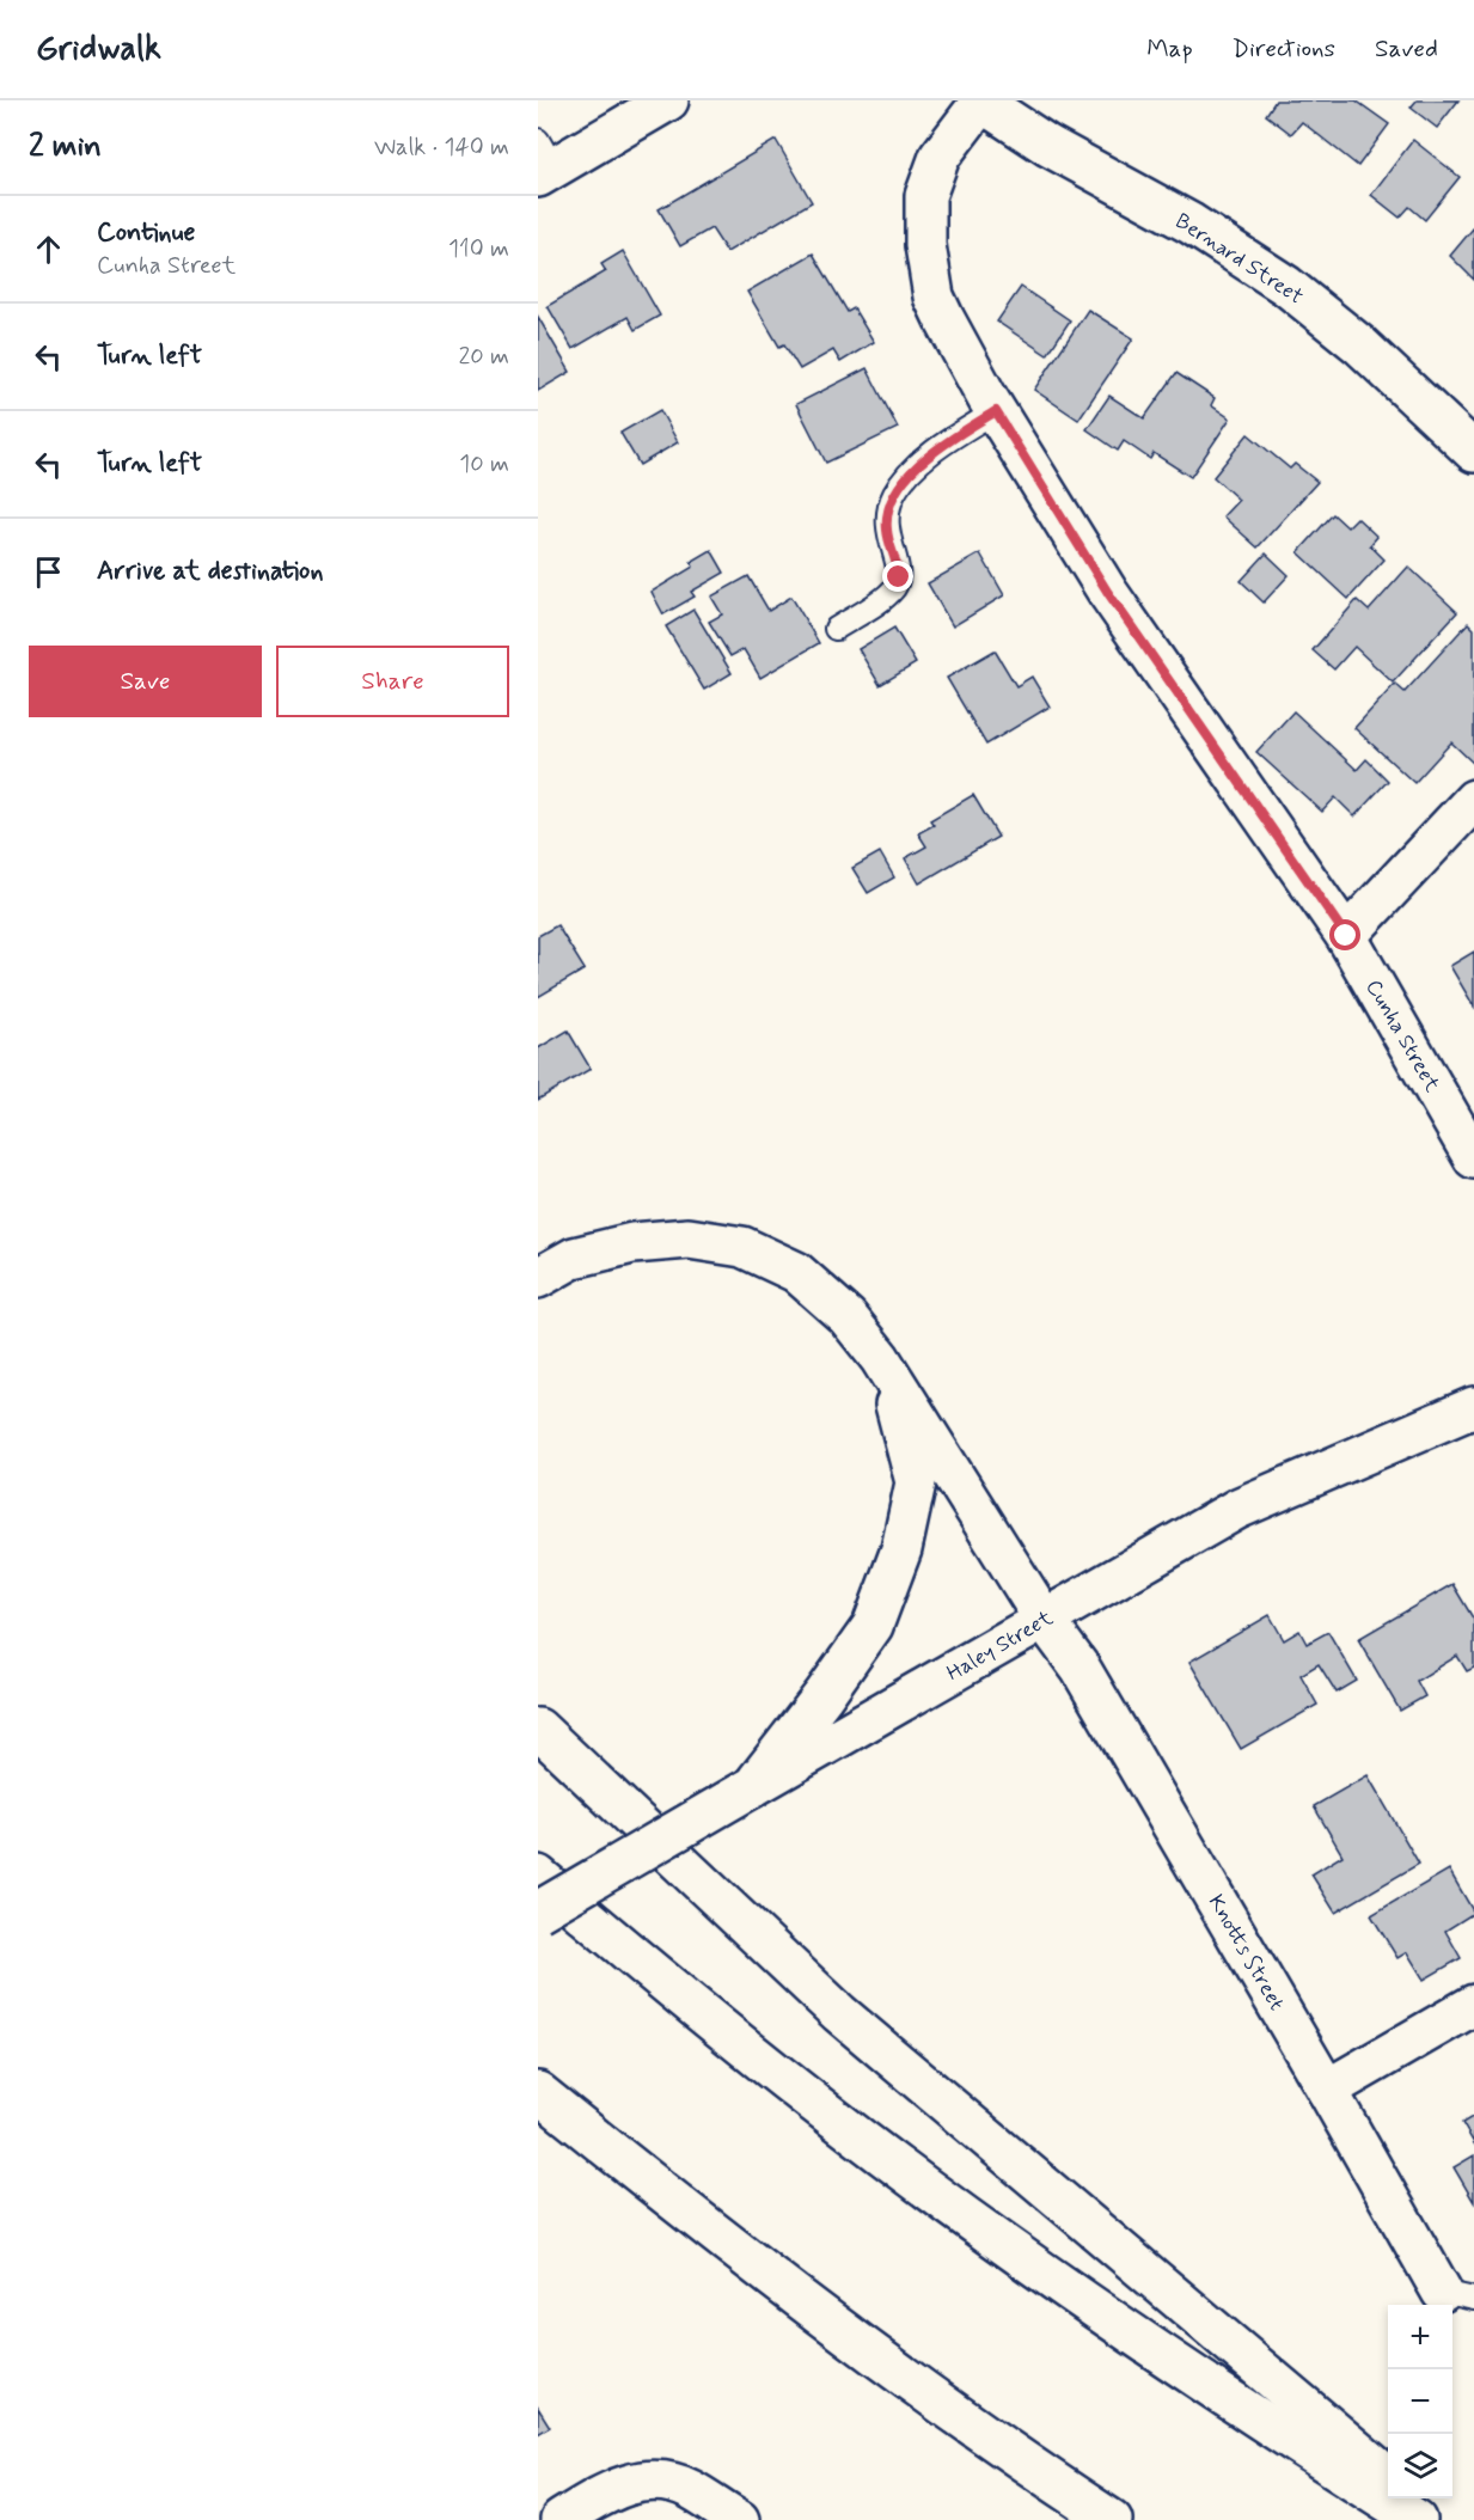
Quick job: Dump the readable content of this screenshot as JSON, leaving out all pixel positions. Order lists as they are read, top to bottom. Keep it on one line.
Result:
{"streets":{"main road":["Bernard Street","Cunha Street","Haley Street","Knotts Street"]},"crossings":[["Bernard Street","Cunha Street"],["Haley Street","Knotts Street"]],"page":{"header":"Gridwalk","nav":["Map","Directions","Saved"],"heading":["2 min","Walk · 140 m"],"list":[["Continue","Cunha Street","110 m"],["Turn left","20 m"],["Turn left","10 m"],"Arrive at destination"],"buttons":["Save","Share"],"map_buttons":["+","−"]}}
